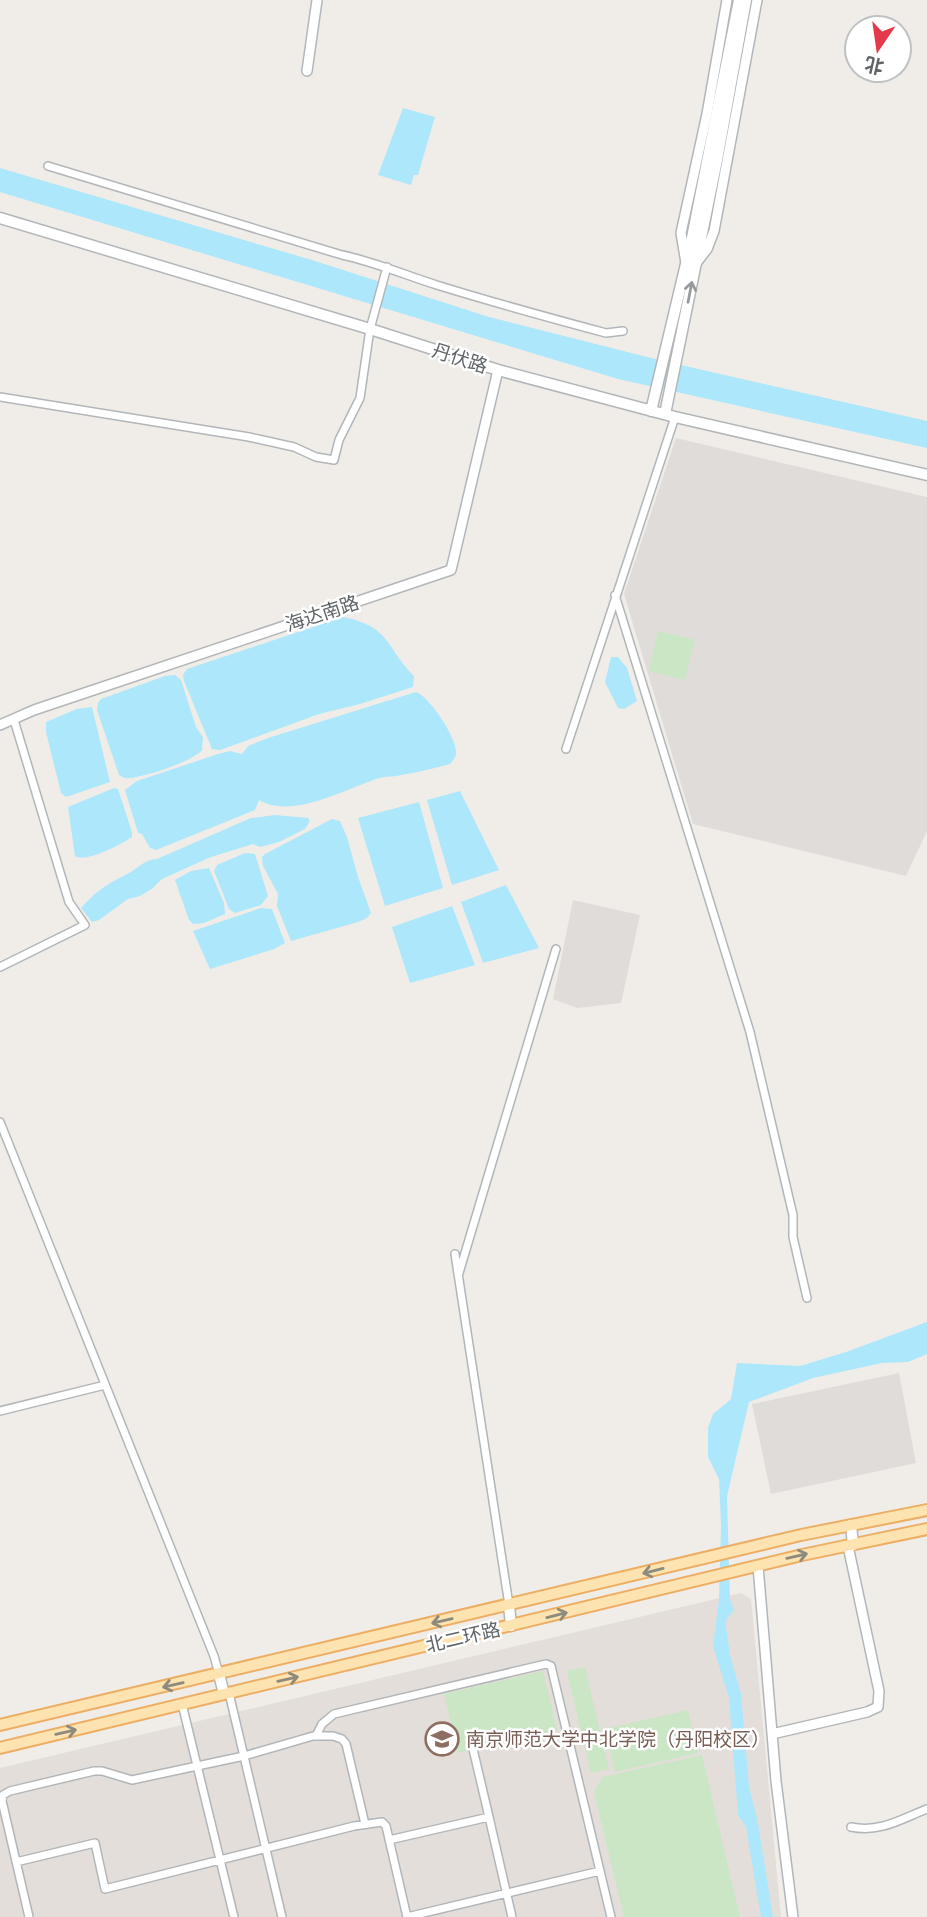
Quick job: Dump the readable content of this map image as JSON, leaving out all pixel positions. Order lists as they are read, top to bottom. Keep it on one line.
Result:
{"streets":{"main road":["丹伏路","北二环路"],"street":["海达南路"]},"crossings":[["丹伏路","海达南路"]],"places":{"school or university":["南京师范大学中北学院（丹阳校区）"]},"north":"bottom"}
